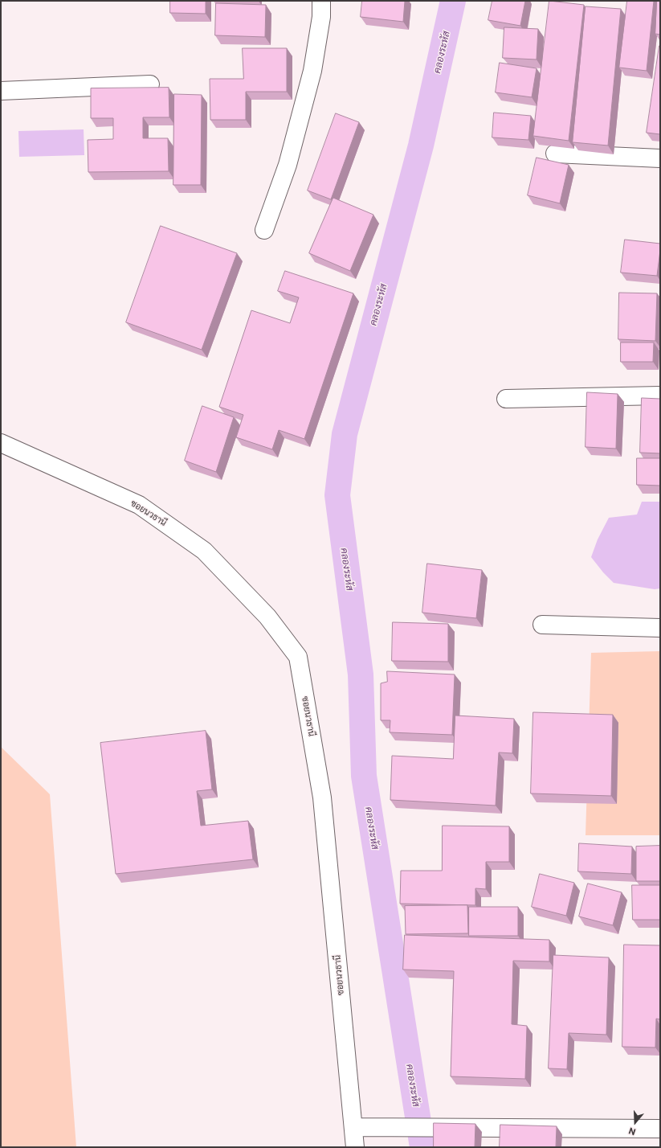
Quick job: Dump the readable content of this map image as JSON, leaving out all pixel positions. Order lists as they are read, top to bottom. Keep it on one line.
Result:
{"streets":{"street":["ซอยนวธานี"]},"water":["คลองระหัส"],"north":"bottom"}
